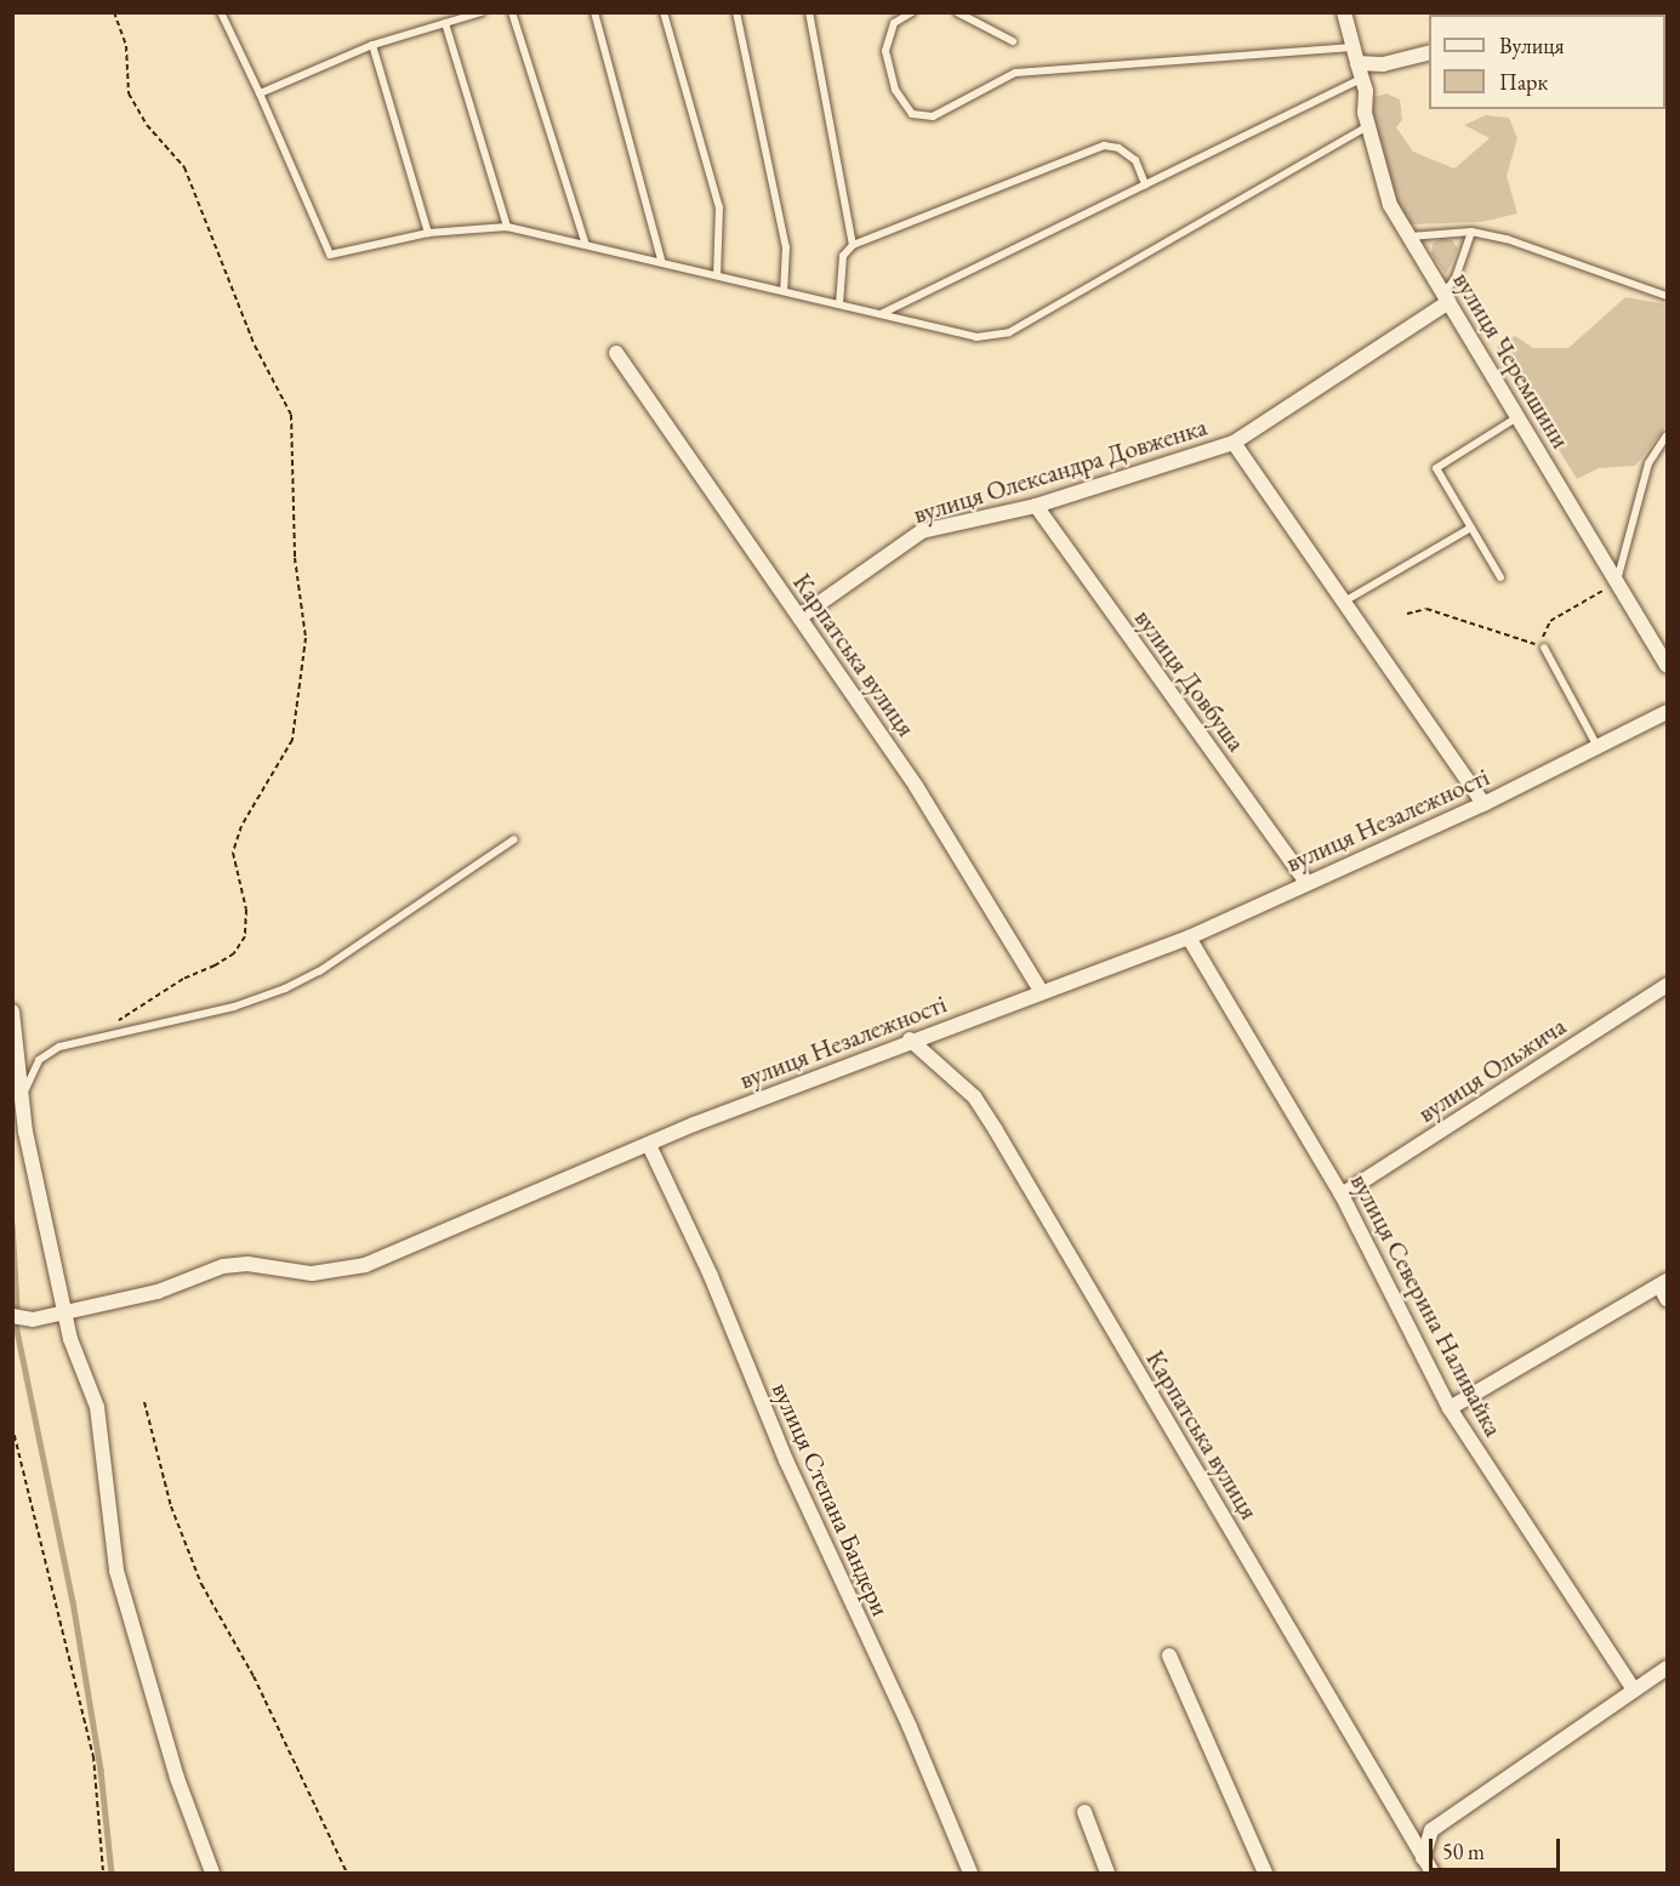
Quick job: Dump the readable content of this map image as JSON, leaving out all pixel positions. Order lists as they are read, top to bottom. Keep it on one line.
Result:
{"streets":{"street":["вулиця Черемшини","вулиця Олександра Довженка","Карпатська вулиця","вулиця Довбуша","вулиця Незалежності","вулиця Ольжича","вулиця Северина Наливайка","вулиця Степана Бандери"]},"crossings":[["вулиця Черемшини","вулиця Олександра Довженка"],["вулиця Олександра Довженка","Карпатська вулиця"],["вулиця Олександра Довженка","вулиця Довбуша"],["Карпатська вулиця","вулиця Незалежності"],["вулиця Довбуша","вулиця Незалежності"],["вулиця Незалежності","вулиця Северина Наливайка"],["вулиця Незалежності","вулиця Степана Бандери"],["вулиця Ольжича","вулиця Северина Наливайка"]],"legend":["Вулиця","Парк"],"scale_bar":"50 m"}
